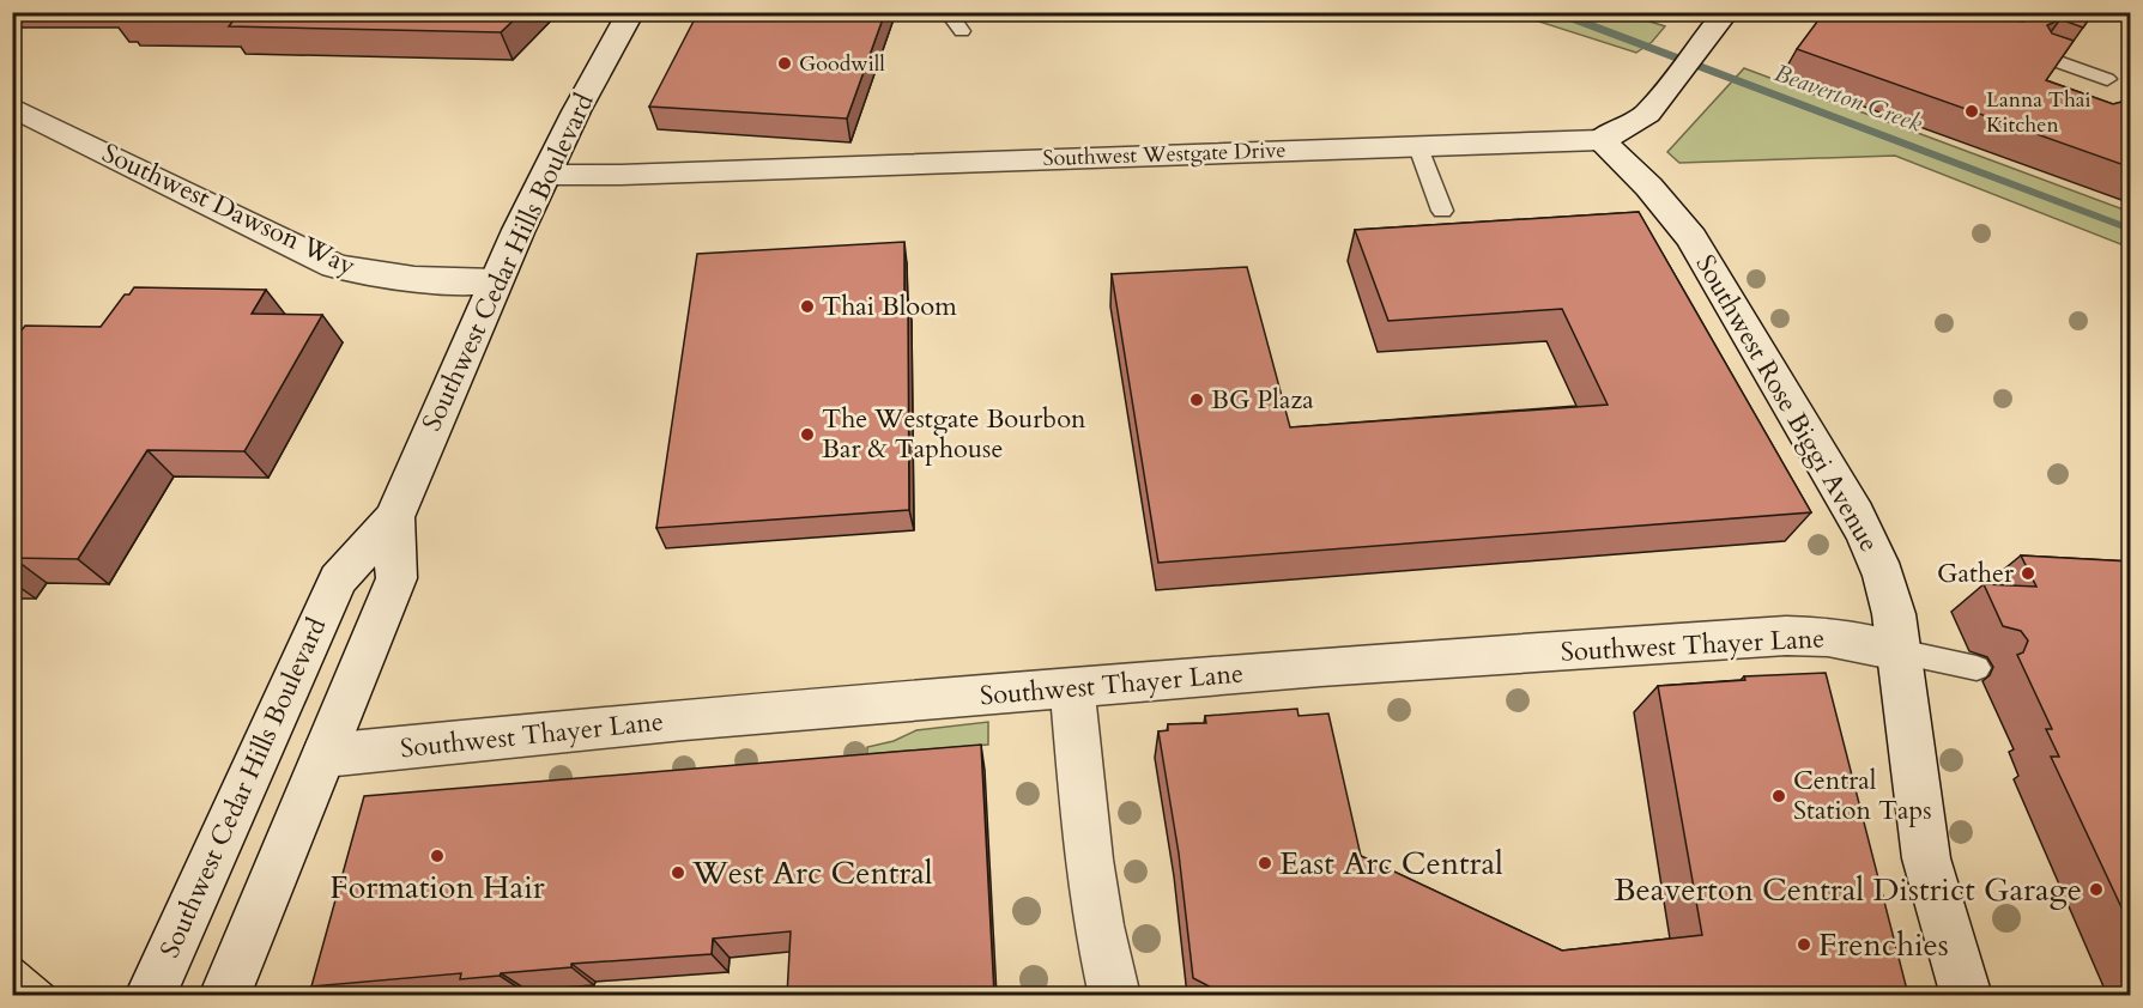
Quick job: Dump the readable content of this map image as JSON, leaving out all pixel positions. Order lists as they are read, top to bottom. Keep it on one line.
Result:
{"streets":{"street":["Southwest Westgate Drive","Southwest Dawson Way","Southwest Cedar Hills Boulevard","Southwest Rose Biggi Avenue","Southwest Thayer Lane"]},"crossings":[["Southwest Westgate Drive","Southwest Cedar Hills Boulevard"],["Southwest Westgate Drive","Southwest Rose Biggi Avenue"],["Southwest Dawson Way","Southwest Cedar Hills Boulevard"],["Southwest Cedar Hills Boulevard","Southwest Thayer Lane"],["Southwest Rose Biggi Avenue","Southwest Thayer Lane"]],"water":["Beaverton Creek"],"places":["Goodwill","Lanna Thai Kitchen","Thai Bloom","BG Plaza","The Westgate Bourbon Bar & Taphouse","Gather","Central Station Taps","Formation Hair","East Arc Central","West Arc Central","Beaverton Central District Garage","Frenchies"]}
